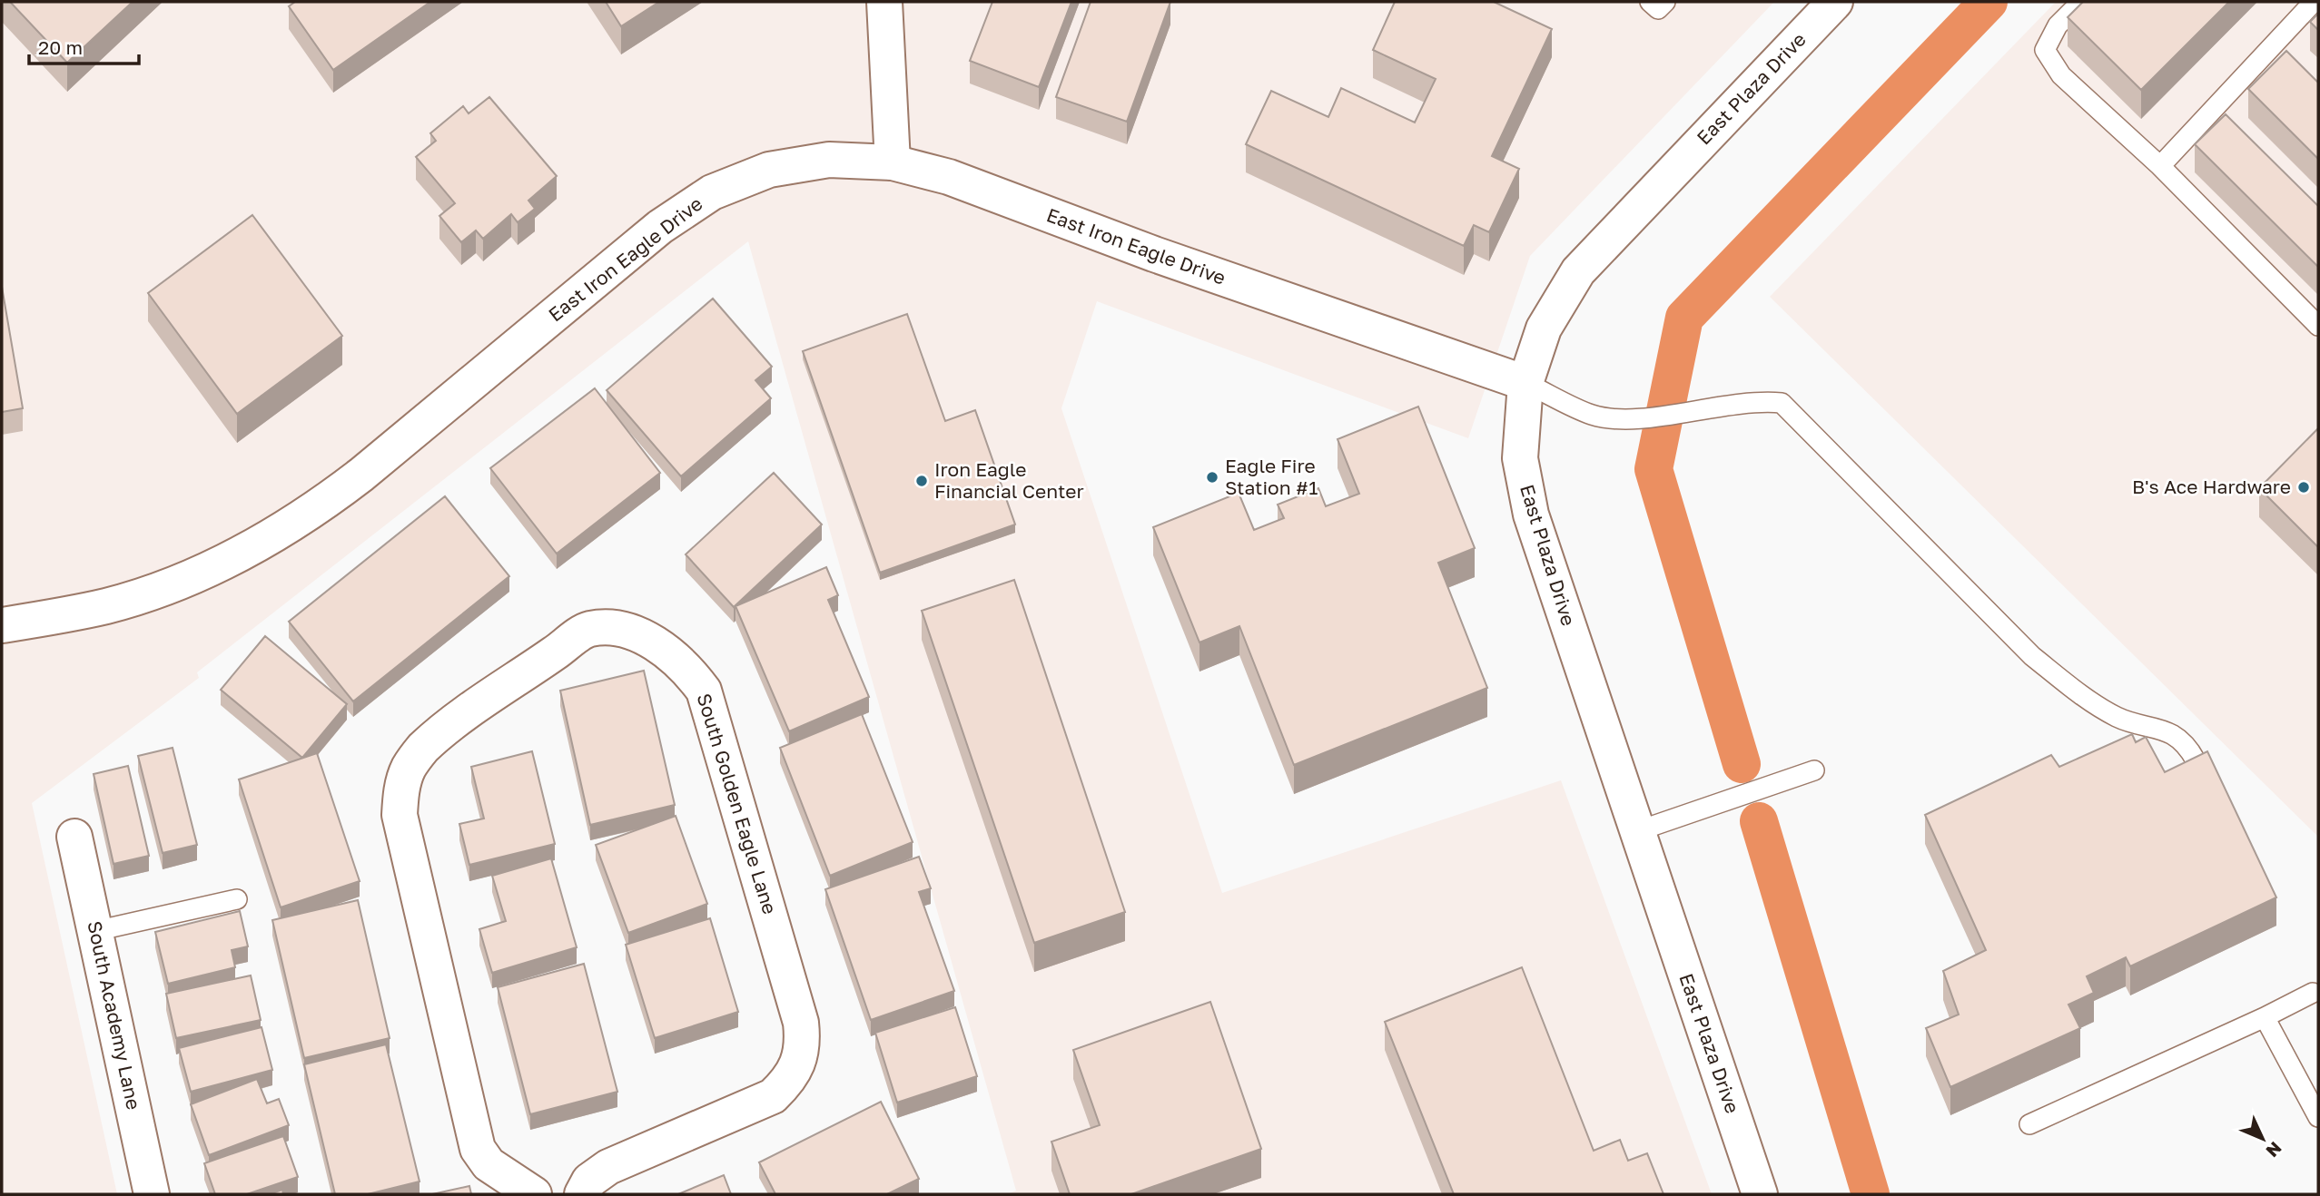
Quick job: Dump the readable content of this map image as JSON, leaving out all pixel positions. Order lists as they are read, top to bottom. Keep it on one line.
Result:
{"streets":{"street":["East Plaza Drive","East Iron Eagle Drive","South Golden Eagle Lane","South Academy Lane"]},"crossings":[["East Plaza Drive","East Iron Eagle Drive"]],"places":["Eagle Fire Station #1","Iron Eagle Financial Center","B's Ace Hardware"],"scale_bar":"20 m","north":"bottom right"}
